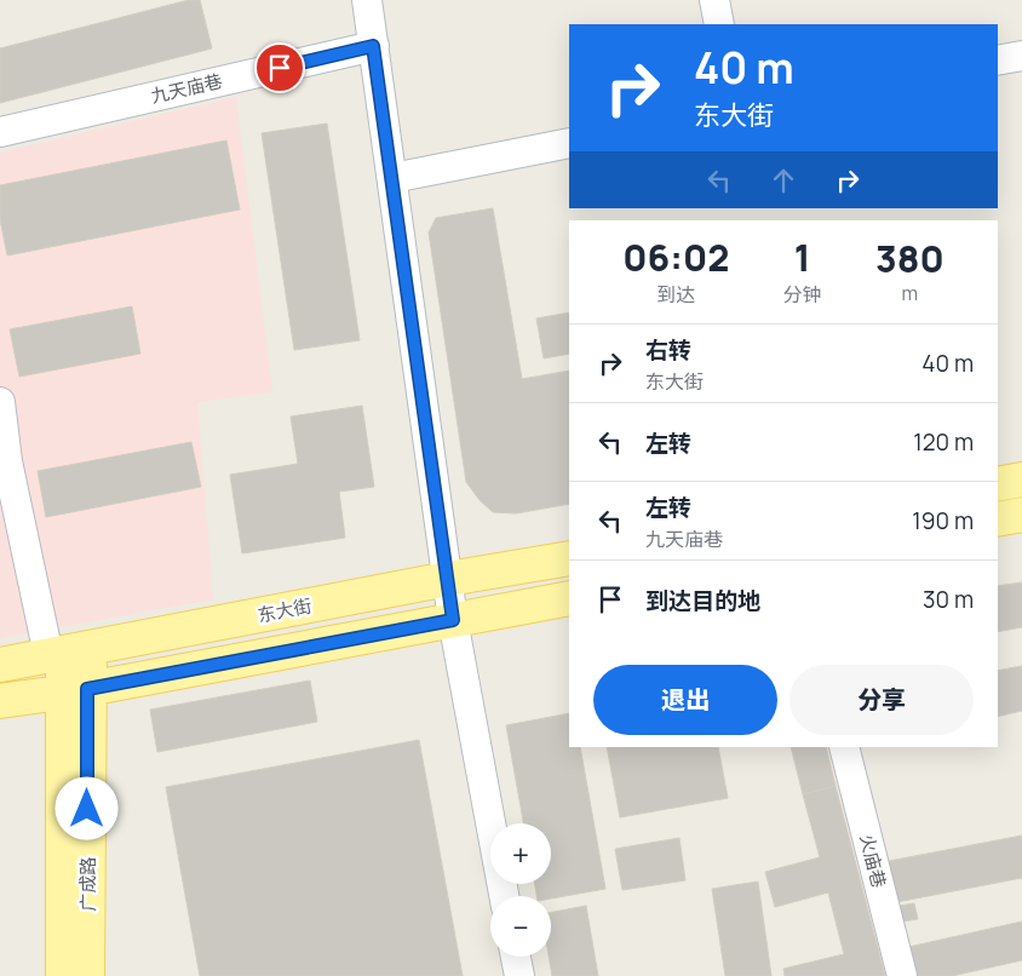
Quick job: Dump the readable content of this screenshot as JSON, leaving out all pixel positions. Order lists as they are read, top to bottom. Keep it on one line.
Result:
{"streets":{"main road":["东大街","广成路"],"street":["九天庙巷","火庙巷"]},"crossings":[["东大街","广成路"]],"page":{"turn":["40 m","东大街"],"eta":["06:02","到达","1","分钟","380","m"],"list":[{"name":"右转","note":"东大街","value":"40 m"},{"name":"左转","value":"120 m"},{"name":"左转","note":"九天庙巷","value":"190 m"},{"name":"到达目的地","value":"30 m"}],"buttons":["退出","分享"],"map_buttons":["+","−"]}}
